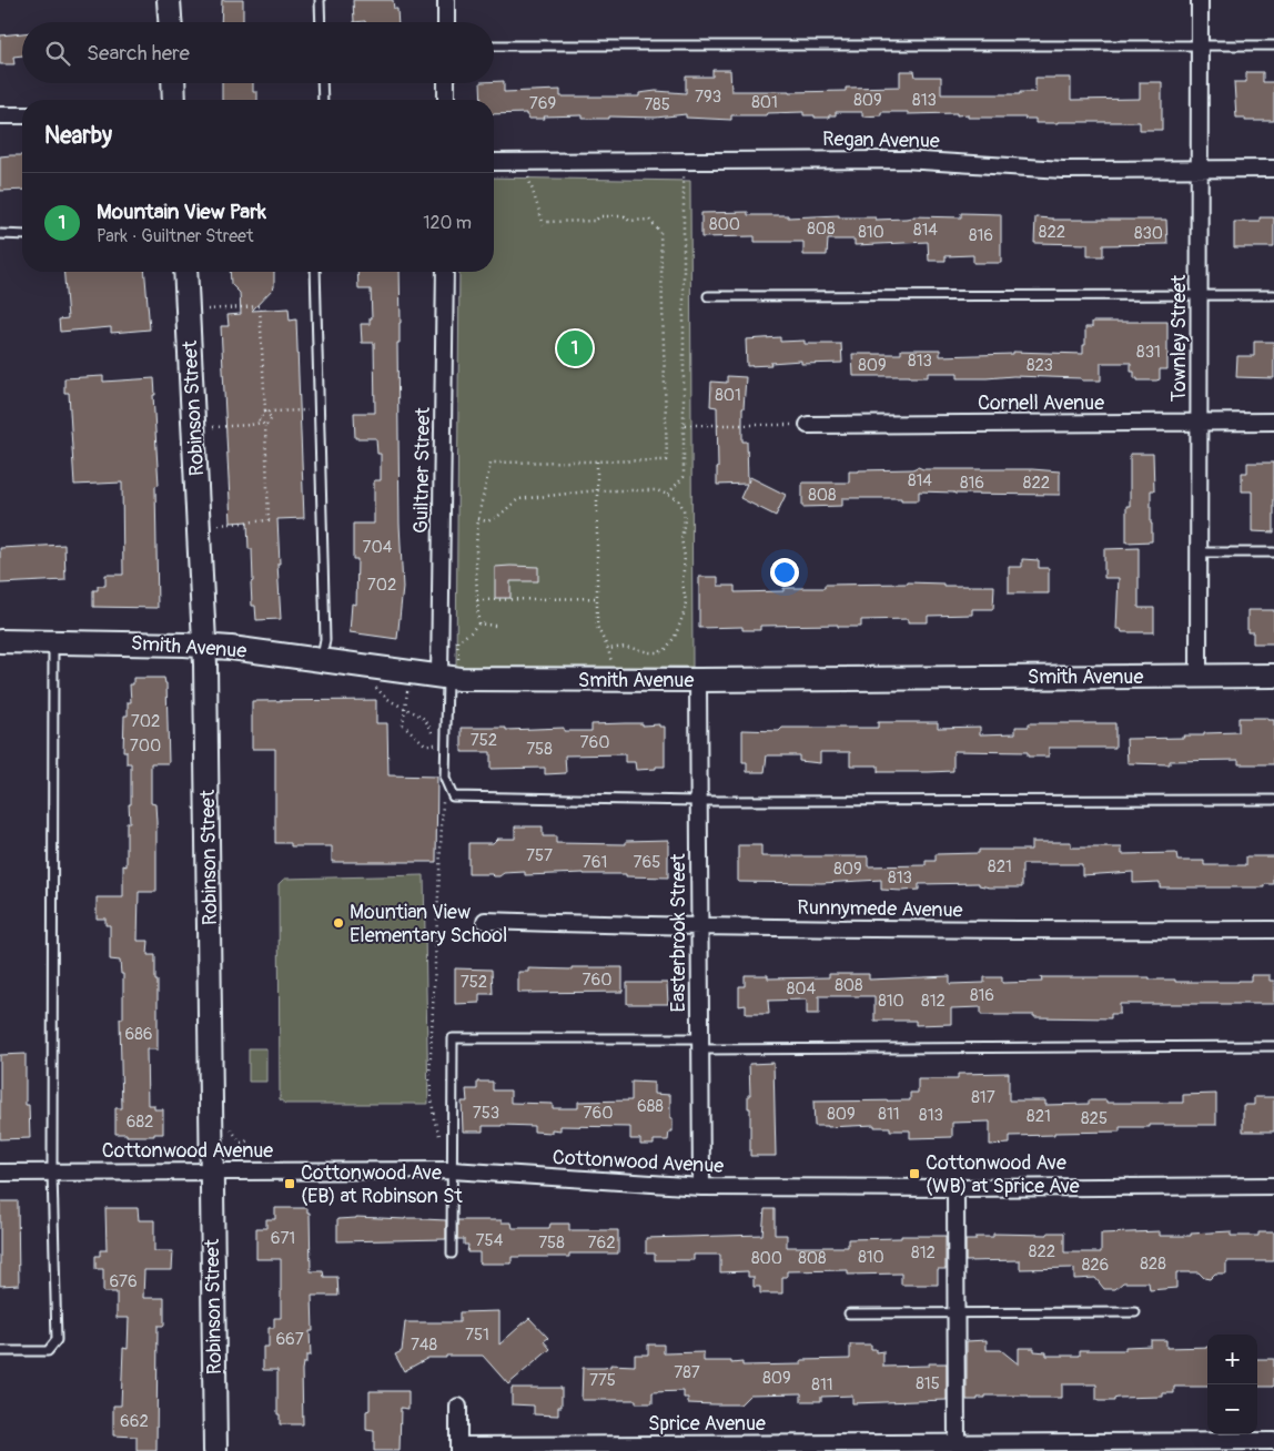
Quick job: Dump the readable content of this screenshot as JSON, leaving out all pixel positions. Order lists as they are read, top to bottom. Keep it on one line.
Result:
{"streets":{"street":["Regan Avenue","Townley Street","Cornell Avenue","Robinson Street","Guiltner Street","Smith Avenue","Runnymede Avenue","Easterbrook Street","Cottonwood Avenue","Sprice Avenue"]},"crossings":[["Regan Avenue","Townley Street"],["Townley Street","Cornell Avenue"],["Townley Street","Smith Avenue"],["Robinson Street","Smith Avenue"],["Robinson Street","Cottonwood Avenue"],["Guiltner Street","Smith Avenue"],["Smith Avenue","Easterbrook Street"],["Runnymede Avenue","Easterbrook Street"],["Easterbrook Street","Cottonwood Avenue"]],"places":{"other":["Mountian View Elementary School"],"transit":["Cottonwood Ave (WB) at Sprice Ave","Cottonwood Ave (EB) at Robinson St"]},"house_numbers":["793","809","813","801","769","785","800","808","814","810","822","830","816","831","813","809","823","801","814","816","822","808","704","702","702","752","760","700","758","757","761","765","821","809","813","760","752","808","804","816","810","812","686","817","688","753","760","809","811","813","821","825","682","671","754","758","762","822","812","810","800","808","828","826","676","751","667","748","787","809","775","815","811","662"],"page":{"search":"Search here","heading":"Nearby","list":[{"mark":"1","name":"Mountain View Park","note":"Park · Guiltner Street","value":"120 m"}],"pins":"1","map_buttons":["+","−"]}}
